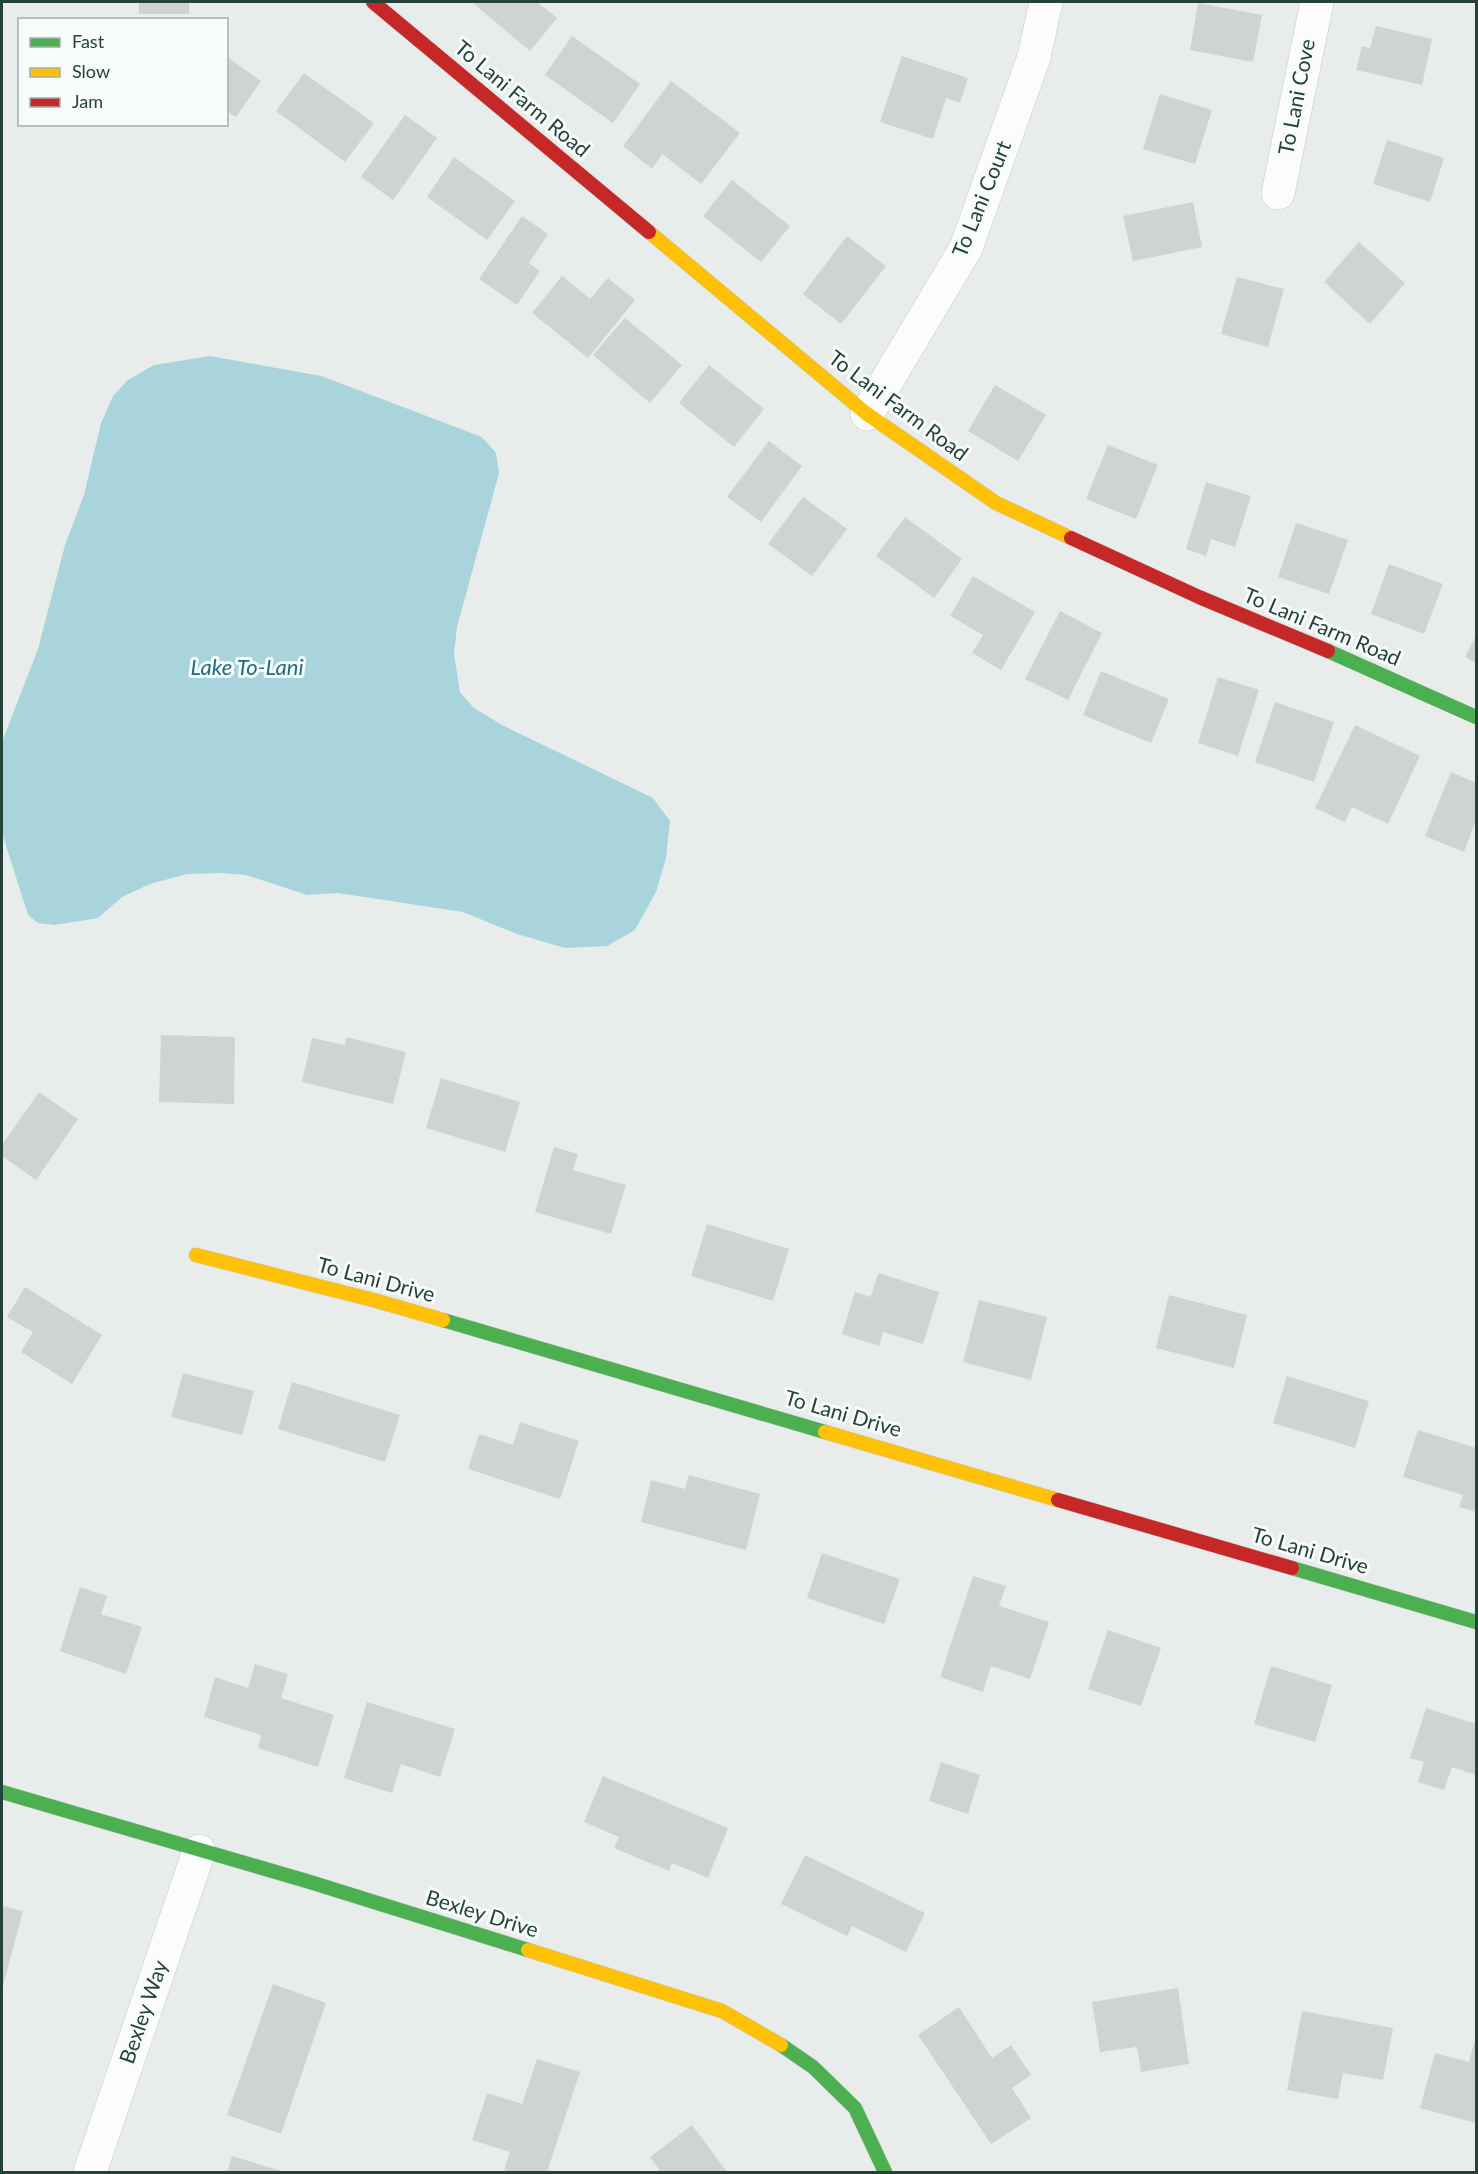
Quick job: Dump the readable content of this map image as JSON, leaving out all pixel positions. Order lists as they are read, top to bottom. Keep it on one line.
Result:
{"streets":{"street":["To Lani Cove","To Lani Farm Road","To Lani Court","To Lani Drive","Bexley Drive","Bexley Way"]},"crossings":[["To Lani Farm Road","To Lani Court"],["Bexley Drive","Bexley Way"]],"water":["Lake To-Lani"],"legend":["Fast","Slow","Jam"]}
